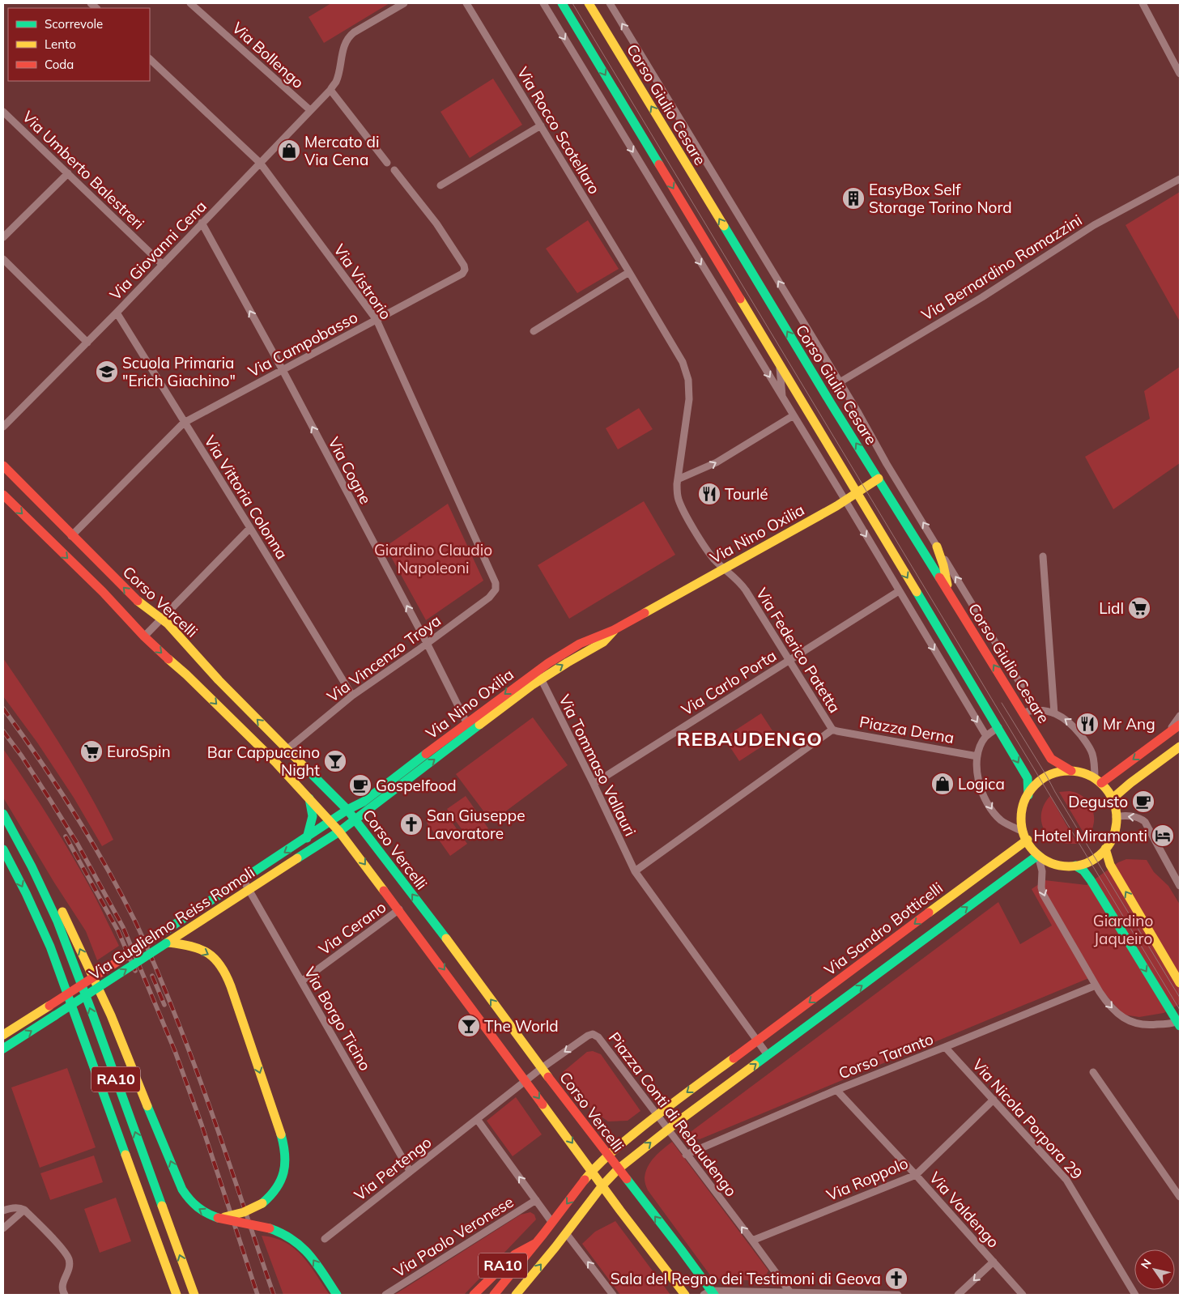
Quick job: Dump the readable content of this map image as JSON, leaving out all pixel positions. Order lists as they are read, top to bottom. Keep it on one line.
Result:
{"streets":{"main road":["Corso Giulio Cesare","Via Nino Oxilia","Corso Vercelli","Via Guglielmo Reiss Romoli","Via Sandro Botticelli","RA10"],"street":["Via Bollengo","Via Rocco Scotellaro","Via Umberto Balestreri","Via Giovanni Cena","Via Bernardino Ramazzini","Via Vistrorio","Via Campobasso","Via Cogne","Via Vittoria Colonna","Via Federico Patetta","Via Vincenzo Troya","Via Carlo Porta","Piazza Derna","Via Tommaso Vallauri","Via Cerano","Via Borgo Ticino","Corso Taranto","Piazza Conti di Rebaudengo","Via Nicola Porpora 29","Via Pertengo","Via Roppolo","Via Valdengo","Via Paolo Veronese"]},"crossings":[["Via Bollengo","Via Giovanni Cena"],["Corso Giulio Cesare","Via Bernardino Ramazzini"],["Corso Giulio Cesare","Via Nino Oxilia"],["Corso Giulio Cesare","Via Sandro Botticelli"],["Via Rocco Scotellaro","Via Nino Oxilia"],["Via Rocco Scotellaro","Via Federico Patetta"],["Via Umberto Balestreri","Via Giovanni Cena"],["Via Giovanni Cena","Via Vistrorio"],["Via Giovanni Cena","Via Cogne"],["Via Giovanni Cena","Via Vittoria Colonna"],["Via Vistrorio","Via Campobasso"],["Via Vistrorio","Via Vincenzo Troya"],["Via Campobasso","Via Cogne"],["Via Campobasso","Via Vittoria Colonna"],["Via Campobasso","Corso Vercelli"],["Via Cogne","Via Nino Oxilia"],["Via Cogne","Via Vincenzo Troya"],["Via Vittoria Colonna","Via Vincenzo Troya"],["Via Nino Oxilia","Corso Vercelli"],["Via Nino Oxilia","Via Federico Patetta"],["Via Nino Oxilia","Via Tommaso Vallauri"],["Via Nino Oxilia","Via Guglielmo Reiss Romoli"],["Corso Vercelli","Via Vincenzo Troya"],["Corso Vercelli","Via Guglielmo Reiss Romoli"],["Corso Vercelli","Via Sandro Botticelli"],["Corso Vercelli","Piazza Conti di Rebaudengo"],["Via Federico Patetta","Via Carlo Porta"],["Via Federico Patetta","Piazza Derna"],["Via Federico Patetta","Via Tommaso Vallauri"],["Via Carlo Porta","Via Tommaso Vallauri"],["Via Guglielmo Reiss Romoli","Via Borgo Ticino"],["Via Cerano","Via Borgo Ticino"],["Via Sandro Botticelli","RA10"],["Via Sandro Botticelli","Piazza Conti di Rebaudengo"],["Via Borgo Ticino","Via Pertengo"],["Corso Taranto","Piazza Conti di Rebaudengo"],["Corso Taranto","Via Nicola Porpora 29"],["Corso Taranto","Via Valdengo"],["Piazza Conti di Rebaudengo","Via Pertengo"],["Piazza Conti di Rebaudengo","Via Roppolo"],["Via Nicola Porpora 29","Via Roppolo"],["Via Roppolo","Via Valdengo"]],"one_way":["Via Cogne","Piazza Conti di Rebaudengo"],"districts":["REBAUDENGO"],"parks":["Giardino Claudio Napoleoni","Giardino Jaqueiro"],"places":{"shop":["Mercato di Via Cena","Logica"],"building":["EasyBox Self Storage Torino Nord"],"school or university":["Scuola Primaria \"Erich Giachino\""],"restaurant":["Tourlé","Mr Ang"],"supermarket":["Lidl","EuroSpin"],"bar":["Bar Cappuccino Night","The World"],"cafe":["Gospelfood","Degusto"],"church":["San Giuseppe Lavoratore","Sala del Regno dei Testimoni di Geova"],"hotel":["Hotel Miramonti"]},"legend":["Scorrevole","Lento","Coda"],"north":"top left"}
